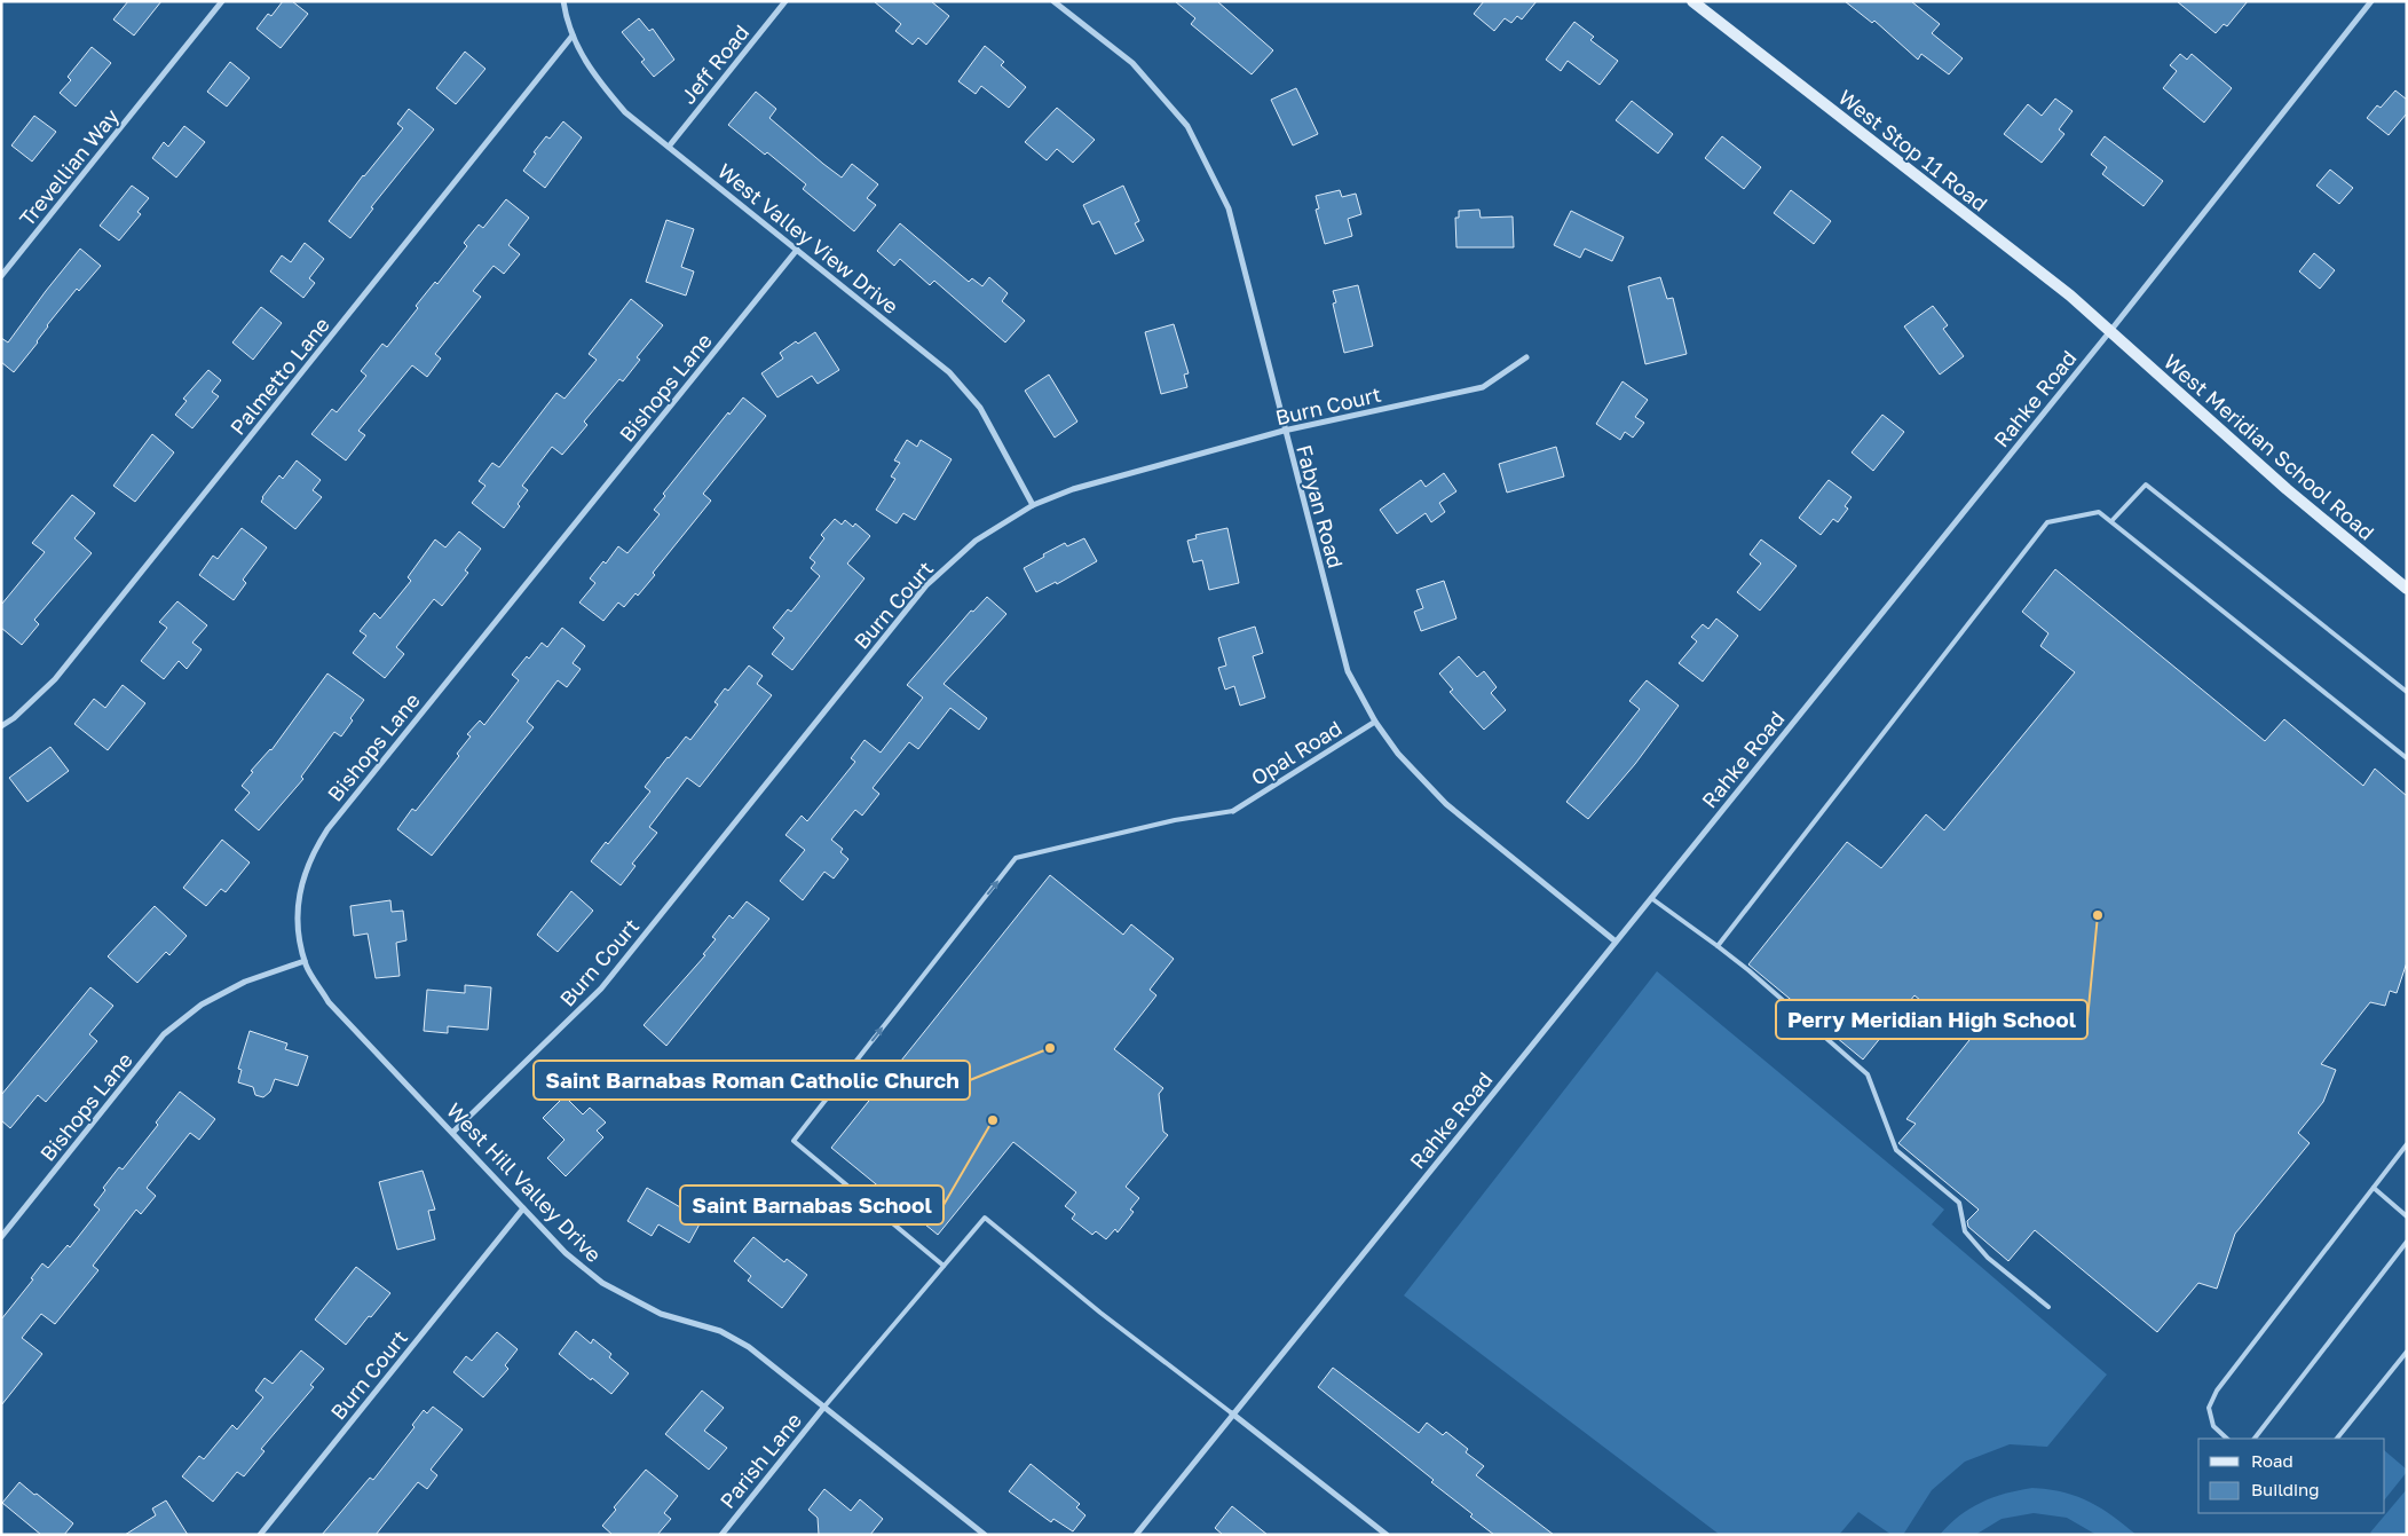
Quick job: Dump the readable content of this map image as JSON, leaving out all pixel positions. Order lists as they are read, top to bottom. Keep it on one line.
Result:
{"streets":{"main road":["West Stop 11 Road","West Meridian School Road"],"street":["Jeff Road","Trevellian Way","West Valley View Drive","Palmetto Lane","Bishops Lane","Rahke Road","Burn Court","Fabyan Road","Opal Road","West Hill Valley Drive","Parish Lane"]},"crossings":[["Jeff Road","West Valley View Drive"],["West Stop 11 Road","Rahke Road"],["West Stop 11 Road","West Meridian School Road"],["West Valley View Drive","Palmetto Lane"],["West Valley View Drive","Bishops Lane"],["West Valley View Drive","Burn Court"],["Bishops Lane","West Hill Valley Drive"],["Rahke Road","West Meridian School Road"],["Rahke Road","Fabyan Road"],["Burn Court","Fabyan Road"],["Burn Court","West Hill Valley Drive"],["Fabyan Road","Opal Road"],["West Hill Valley Drive","Parish Lane"]],"places":["Perry Meridian High School","Saint Barnabas Roman Catholic Church","Saint Barnabas School"],"legend":["Road","Building"]}
